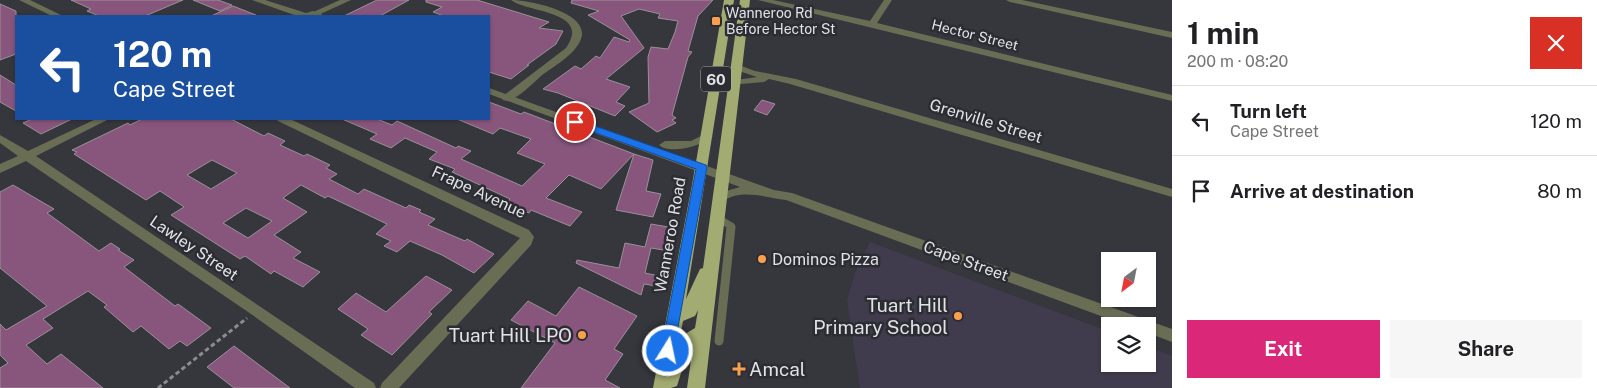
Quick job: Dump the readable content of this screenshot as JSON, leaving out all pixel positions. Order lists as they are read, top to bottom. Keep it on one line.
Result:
{"streets":{"highway":["60","Wanneroo Road"],"street":["Hector Street","Grenville Street","Frape Avenue","Lawley Street","Cape Street"]},"crossings":[["60","Grenville Street"],["60","Cape Street"],["Wanneroo Road","Cape Street"]],"places":{"transit":["Wanneroo Rd Before Hector St"],"other":["Dominos Pizza","Tuart Hill Primary School","Tuart Hill LPO"],"health":["Amcal"]},"north":"bottom left","page":{"heading":["1 min","200 m · 08:20"],"turn":["120 m","Cape Street"],"list":[{"name":"Turn left","note":"Cape Street","value":"120 m"},{"name":"Arrive at destination","value":"80 m"}],"buttons":["Exit","Share"]}}
